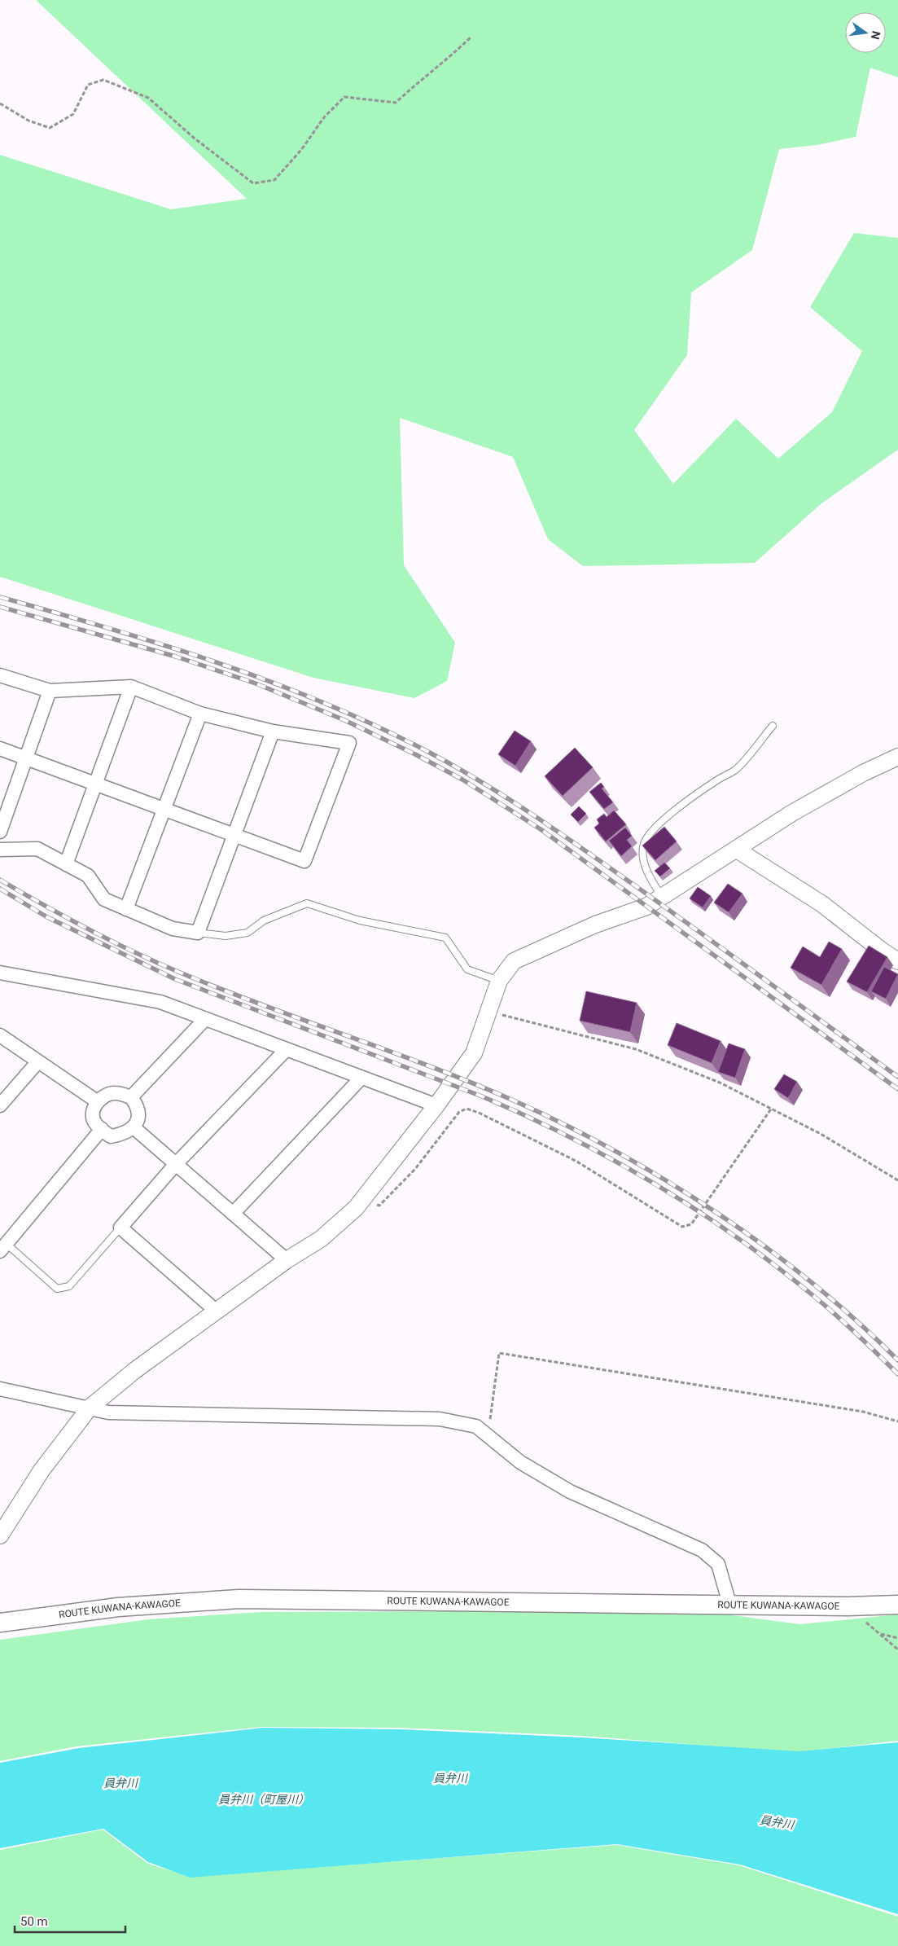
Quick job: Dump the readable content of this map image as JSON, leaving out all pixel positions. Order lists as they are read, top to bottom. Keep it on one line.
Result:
{"streets":{"main road":["ROUTE KUWANA-KAWAGOE"]},"water":["員弁川","員弁川（町屋川）"],"scale_bar":"50 m","north":"right"}
